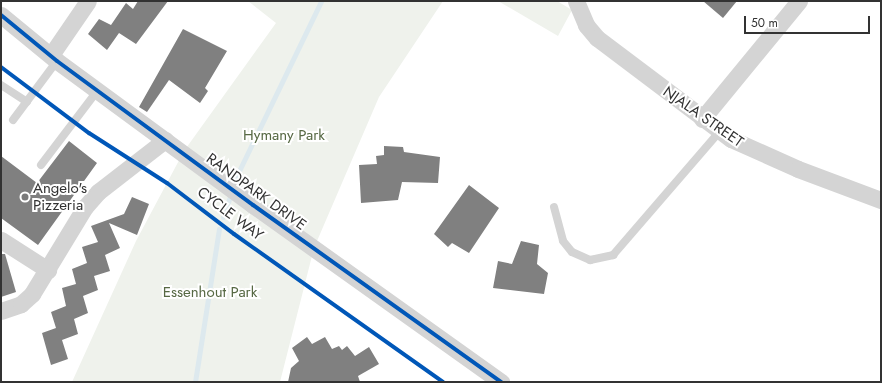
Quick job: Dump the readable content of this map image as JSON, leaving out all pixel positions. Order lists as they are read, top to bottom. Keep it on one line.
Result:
{"streets":{"street":["NJALA STREET","RANDPARK DRIVE"],"cycle path":["CYCLE WAY"]},"parks":["Hymany Park","Essenhout Park"],"places":["Angelo's Pizzeria"],"scale_bar":"50 m"}
